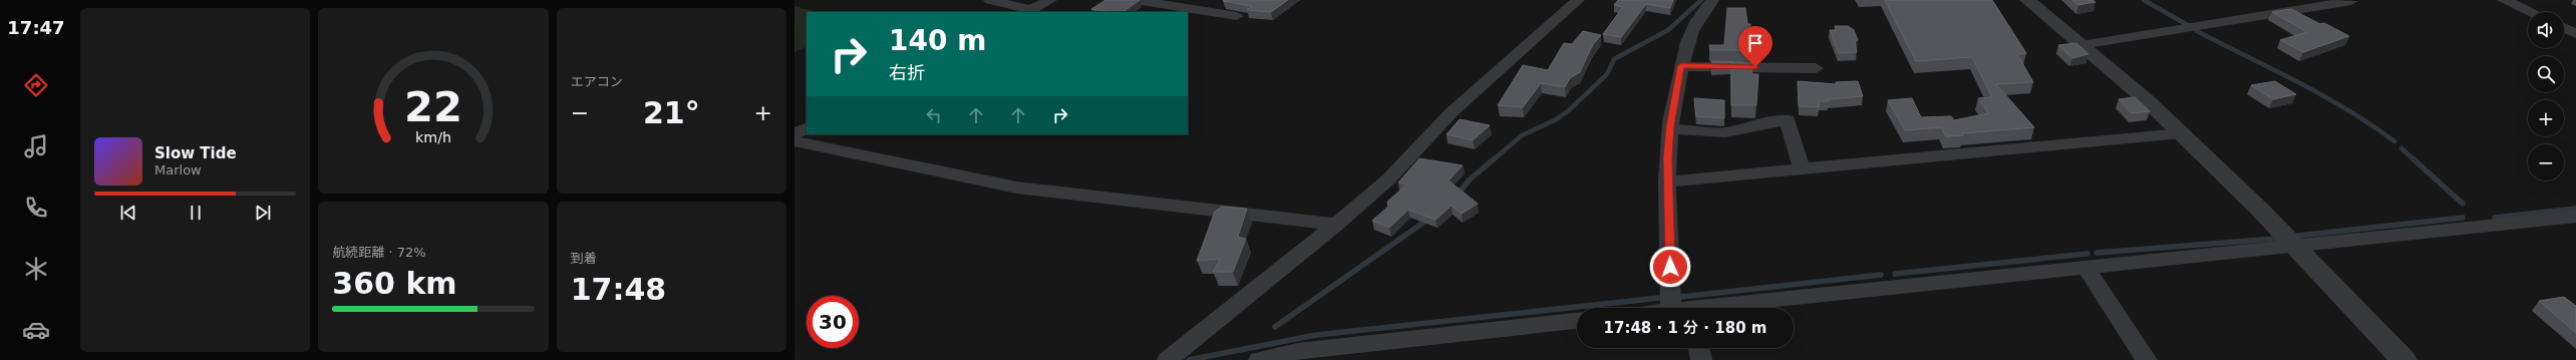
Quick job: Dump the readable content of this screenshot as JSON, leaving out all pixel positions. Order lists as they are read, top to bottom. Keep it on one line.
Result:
{"page":{"tabs":"17:47","tile":["エアコン",["航続距離 · 72%","360 km"],["到着","17:48"]],"map_buttons":["+","−"],"turn":["140 m","右折"],"heat":["−","21°","+"],"song":["Slow Tide","Marlow"],"limit":"30","trip":"17:48 · 1 分 · 180 m","gauge":["22","km/h"]}}
